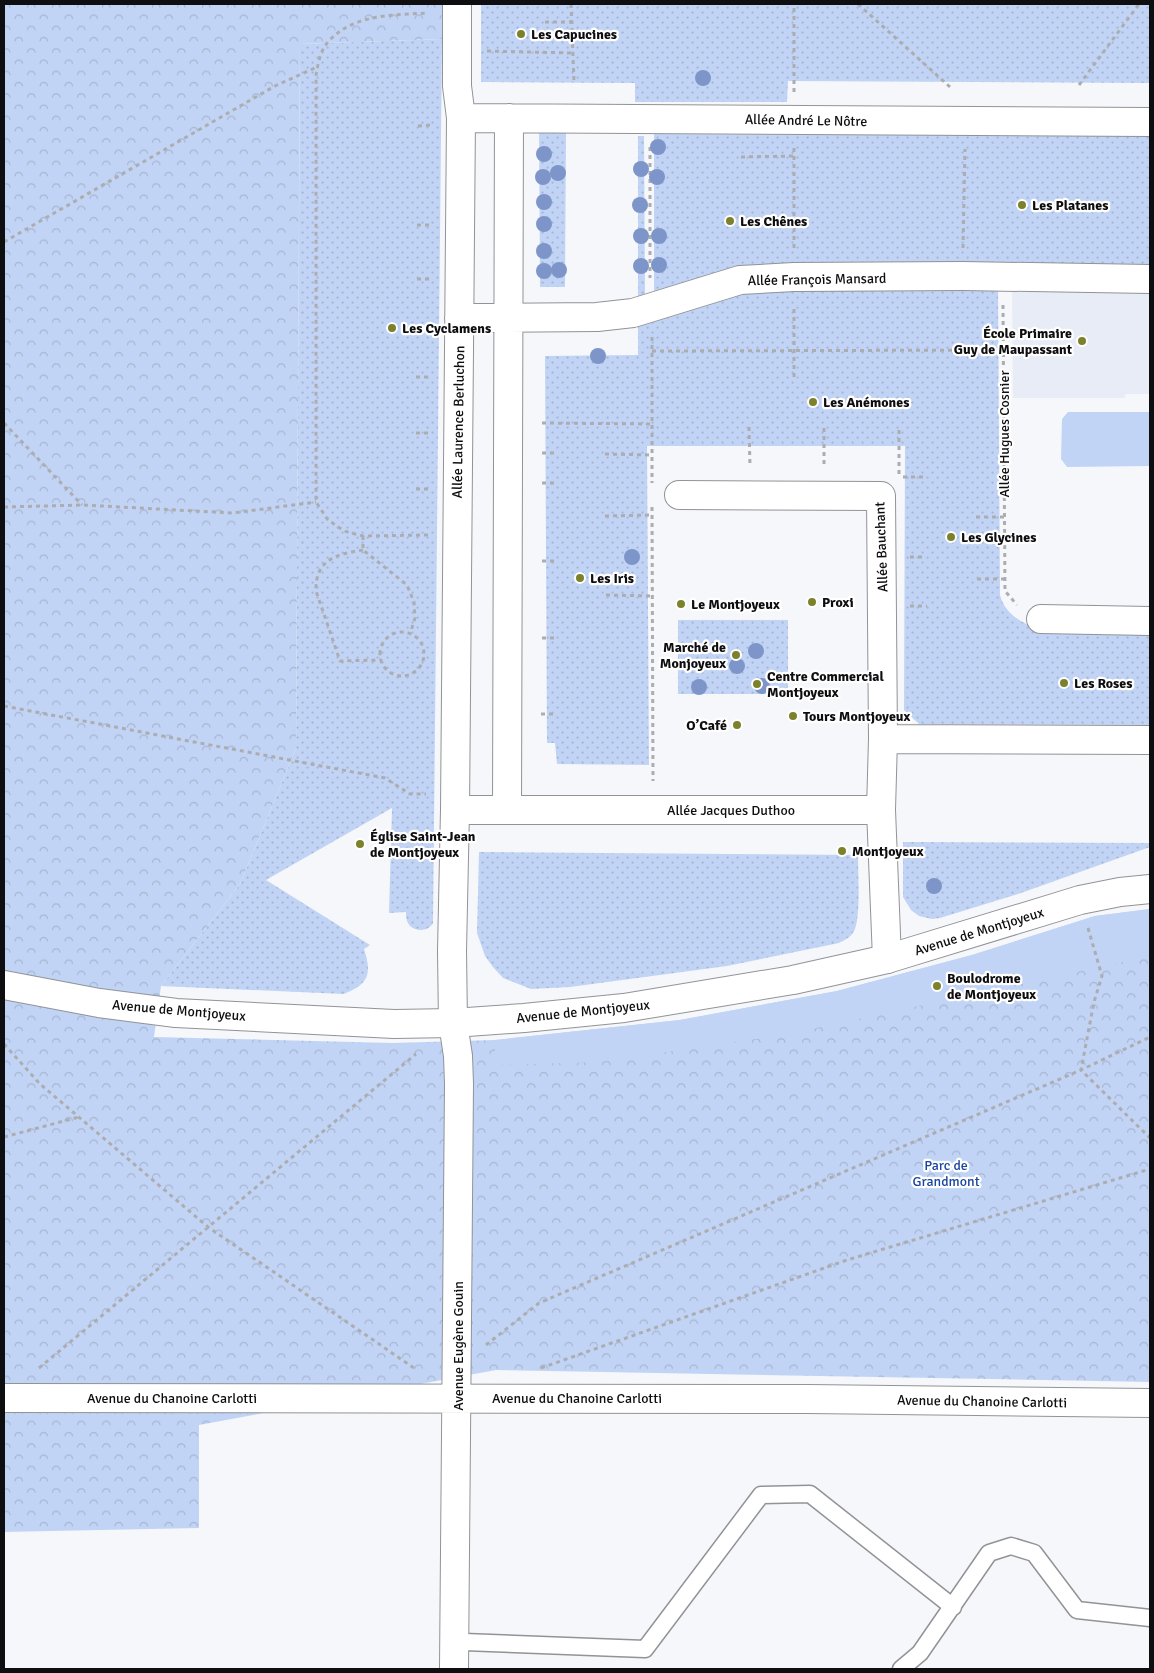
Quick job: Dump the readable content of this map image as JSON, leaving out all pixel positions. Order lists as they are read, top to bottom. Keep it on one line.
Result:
{"streets":{"street":["Allée André Le Nôtre","Allée François Mansard","Allée Laurence Berluchon","Allée Bauchant","Allée Jacques Duthoo","Avenue de Montjoyeux","Avenue Eugène Gouin","Avenue du Chanoine Carlotti"],"path":["Allée Hugues Cosnier"]},"crossings":[["Allée André Le Nôtre","Allée Laurence Berluchon"],["Allée François Mansard","Allée Laurence Berluchon"],["Allée François Mansard","Allée Hugues Cosnier"],["Allée Laurence Berluchon","Allée Jacques Duthoo"],["Avenue de Montjoyeux","Avenue Eugène Gouin"],["Avenue Eugène Gouin","Avenue du Chanoine Carlotti"]],"parks":["Parc de Grandmont"],"places":["Les Capucines","Les Platanes","Les Chênes","Les Cyclamens","École Primaire Guy de Maupassant","Les Anémones","Les Glycines","Les Iris","Proxi","Le Montjoyeux","Marché de Monjoyeux","Les Roses","Centre Commercial Montjoyeux","Tours Montjoyeux","O’Café","Église Saint-Jean de Montjoyeux","Montjoyeux","Boulodrome de Montjoyeux"]}
